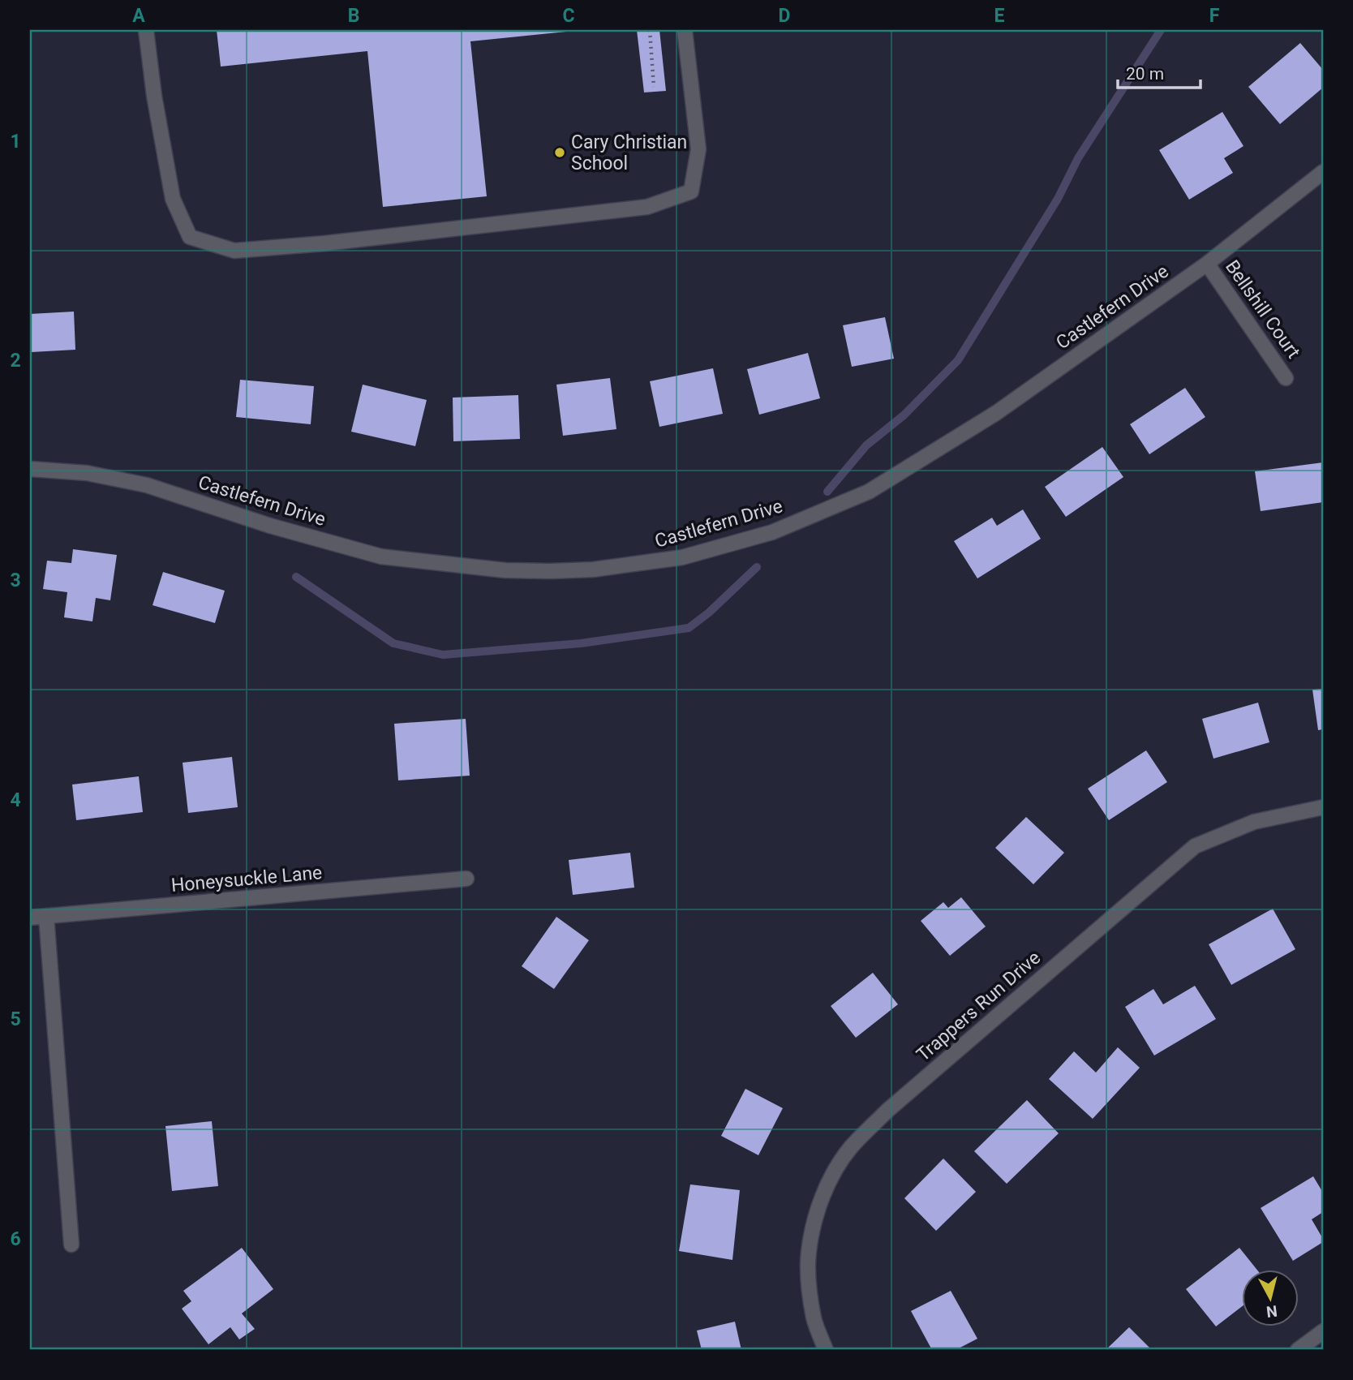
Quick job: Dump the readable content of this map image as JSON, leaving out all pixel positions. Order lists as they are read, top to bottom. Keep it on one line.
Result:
{"streets":{"street":["Castlefern Drive","Bellshill Court","Honeysuckle Lane","Trappers Run Drive"]},"crossings":[["Castlefern Drive","Bellshill Court"]],"places":["Cary Christian School"],"scale_bar":"20 m","north":"bottom","grid":{"columns":["A","B","C","D","E","F"],"rows":["1","2","3","4","5","6"]}}
